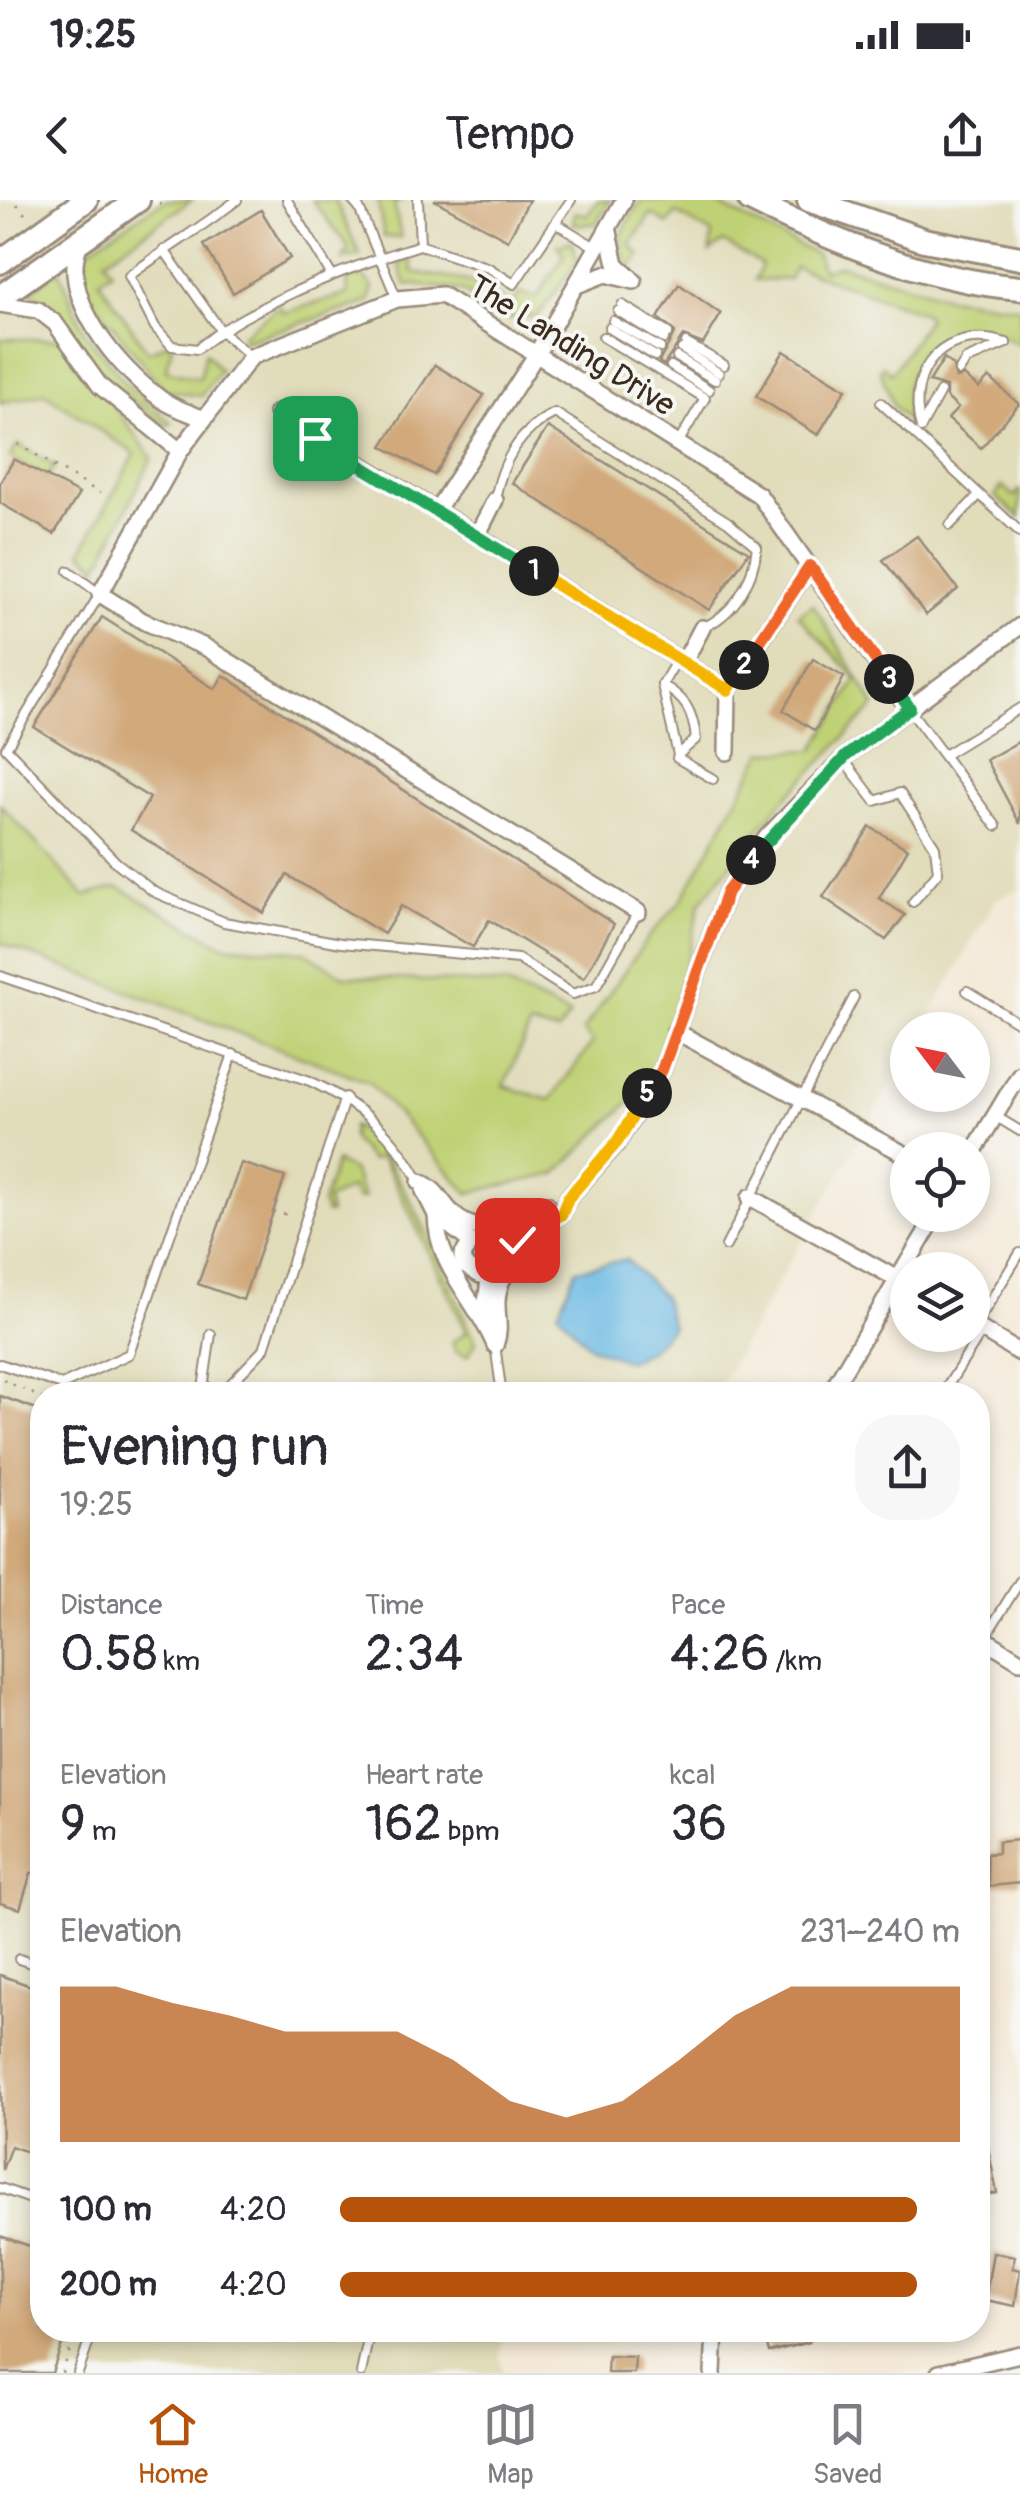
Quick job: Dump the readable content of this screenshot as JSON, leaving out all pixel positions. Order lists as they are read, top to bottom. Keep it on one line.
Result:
{"streets":{"street":["The Landing Drive"]},"north":"top left","page":{"status":"19:25","header":"Tempo","pins":["1","2","3","4","5"],"heading":["Evening run","19:25"],"stats":[["Distance","0.58 km"],["Time","2:34"],["Pace","4:26 /km"],["Elevation","9 m"],["Heart rate","162 bpm"],["kcal","36"]],"chart":["Elevation","231–240 m"],"list":[{"name":"100 m","note":"4:20"},{"name":"200 m","note":"4:20"}],"tabs":["Home","Map","Saved"]}}
